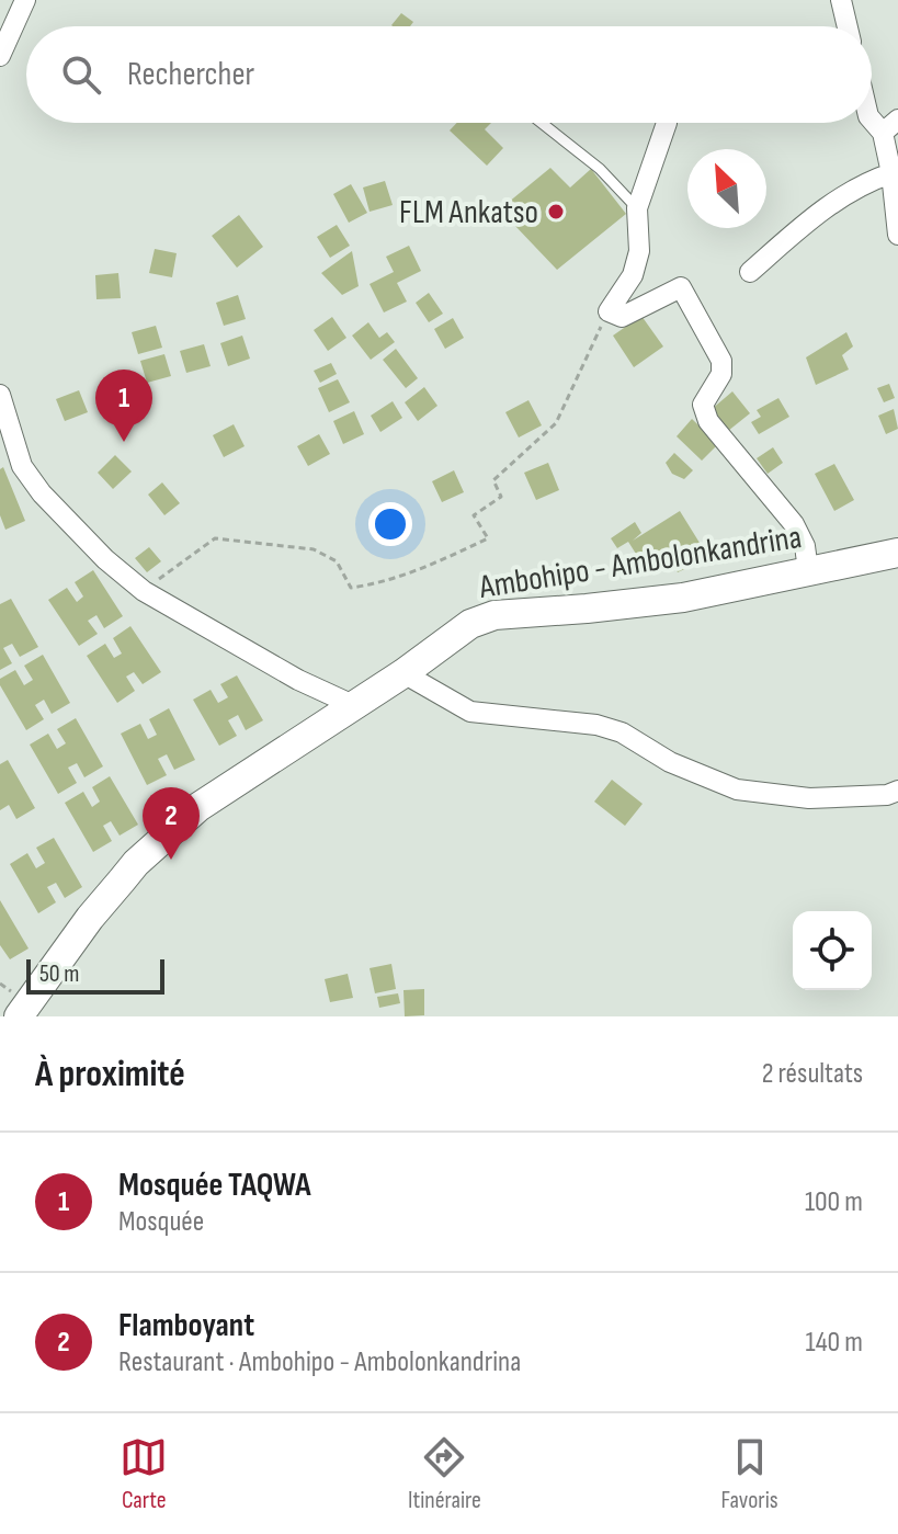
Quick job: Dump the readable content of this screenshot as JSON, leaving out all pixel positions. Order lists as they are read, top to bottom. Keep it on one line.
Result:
{"streets":{"street":["Ambohipo - Ambolonkandrina"]},"places":["FLM Ankatso"],"scale_bar":"50 m","north":"top left","page":{"search":"Rechercher","pins":["1","2"],"scale":"50 m","heading":["À proximité","2 résultats"],"list":[{"mark":"1","name":"Mosquée TAQWA","note":"Mosquée","value":"100 m"},{"mark":"2","name":"Flamboyant","note":"Restaurant · Ambohipo - Ambolonkandrina","value":"140 m"}],"nav":["Carte","Itinéraire","Favoris"]}}
